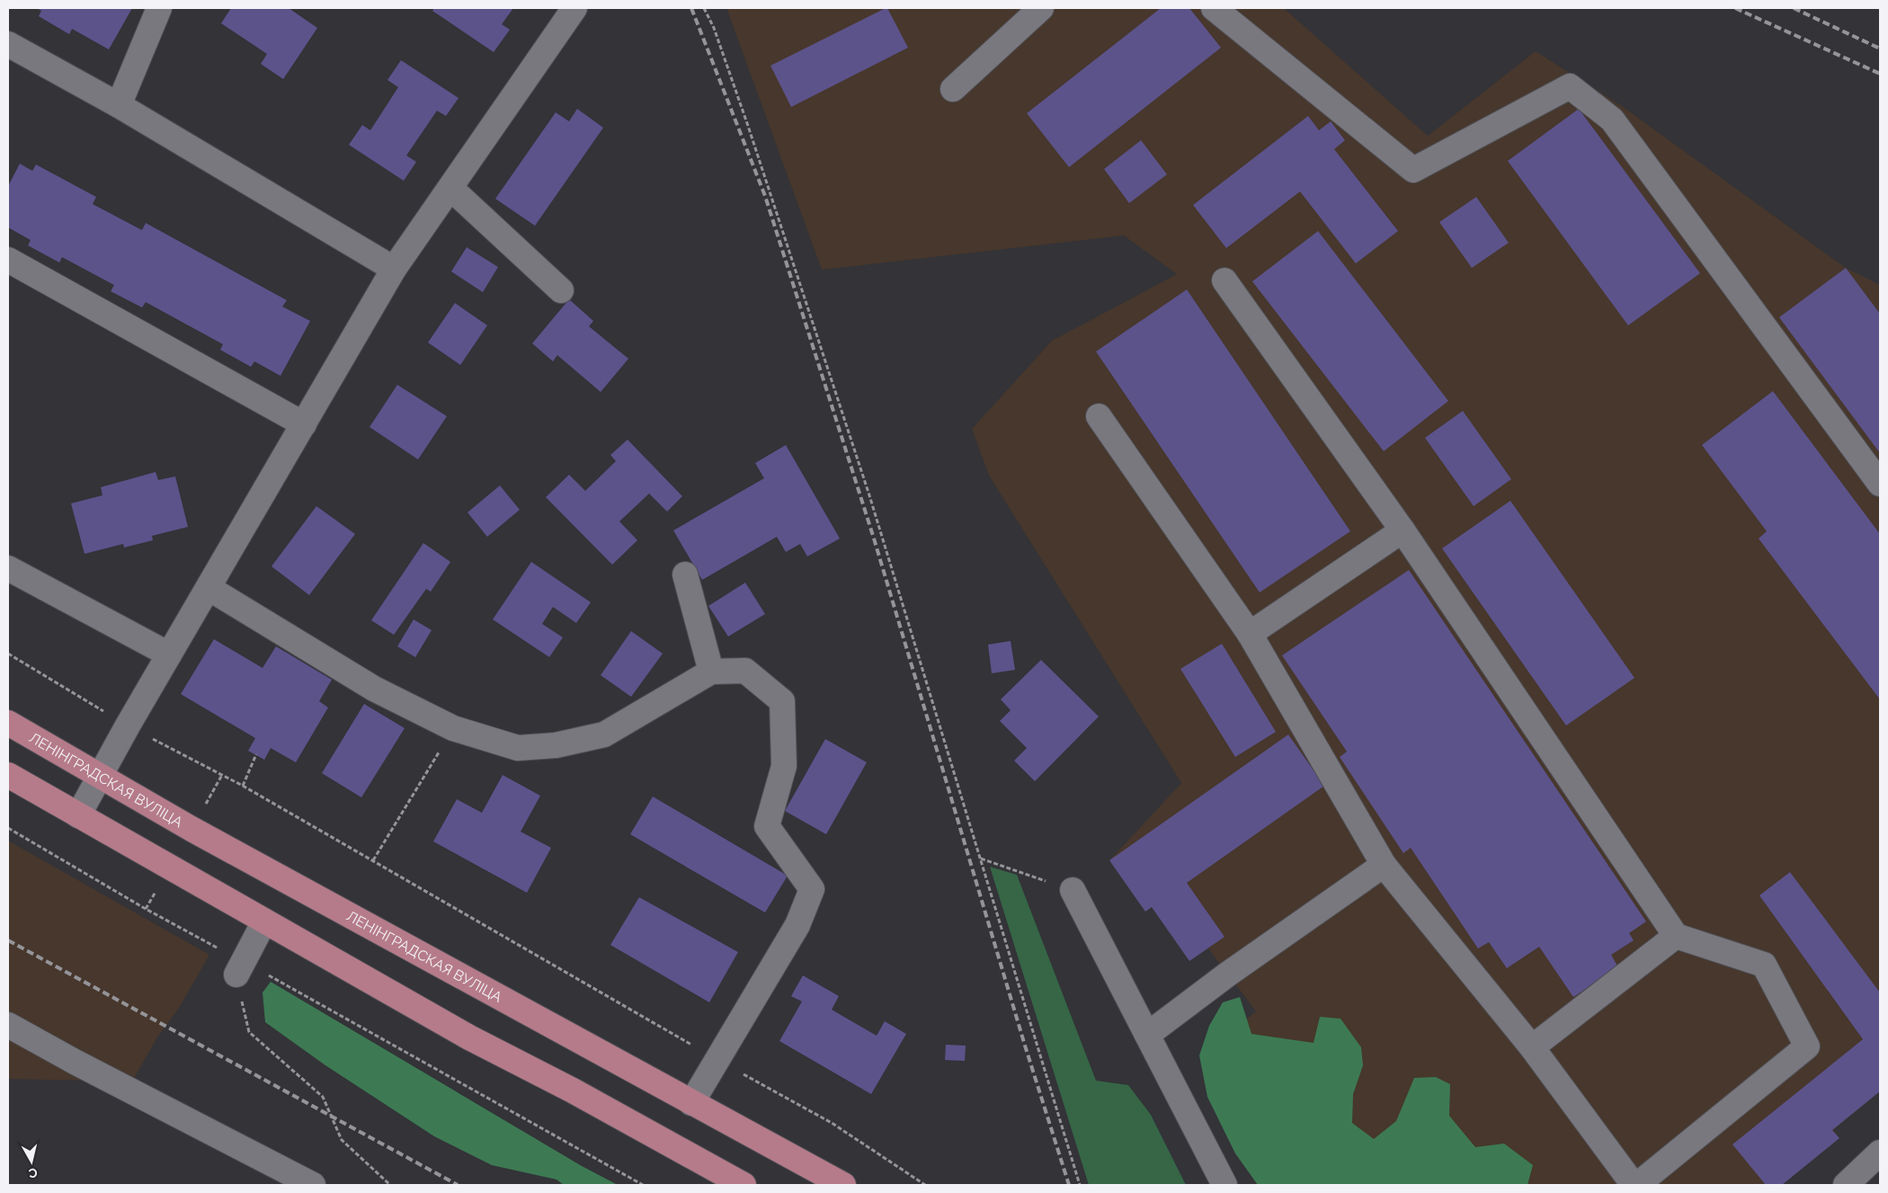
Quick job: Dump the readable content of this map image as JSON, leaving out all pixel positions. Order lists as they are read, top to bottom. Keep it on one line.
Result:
{"streets":{"main road":["ЛЕНІНГРАДСКАЯ ВУЛІЦА"]},"north":"bottom"}
